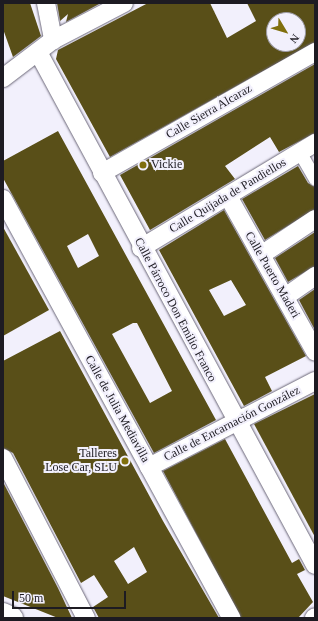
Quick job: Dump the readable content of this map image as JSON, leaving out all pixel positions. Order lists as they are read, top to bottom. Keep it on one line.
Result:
{"streets":{"street":["Calle Sierra Alcaraz","Calle Quijada de Pandiellos","Calle Puerto Maderi","Calle Párroco Don Emilio Franco","Calle de Julia Mediavilla","Calle de Encarnación González"]},"crossings":[["Calle Sierra Alcaraz","Calle Párroco Don Emilio Franco"],["Calle Quijada de Pandiellos","Calle Puerto Maderi"],["Calle Quijada de Pandiellos","Calle Párroco Don Emilio Franco"],["Calle Párroco Don Emilio Franco","Calle de Encarnación González"],["Calle de Julia Mediavilla","Calle de Encarnación González"]],"places":["Vickie","Talleres Lose Car, SLU"],"scale_bar":"50 m","north":"bottom right"}
